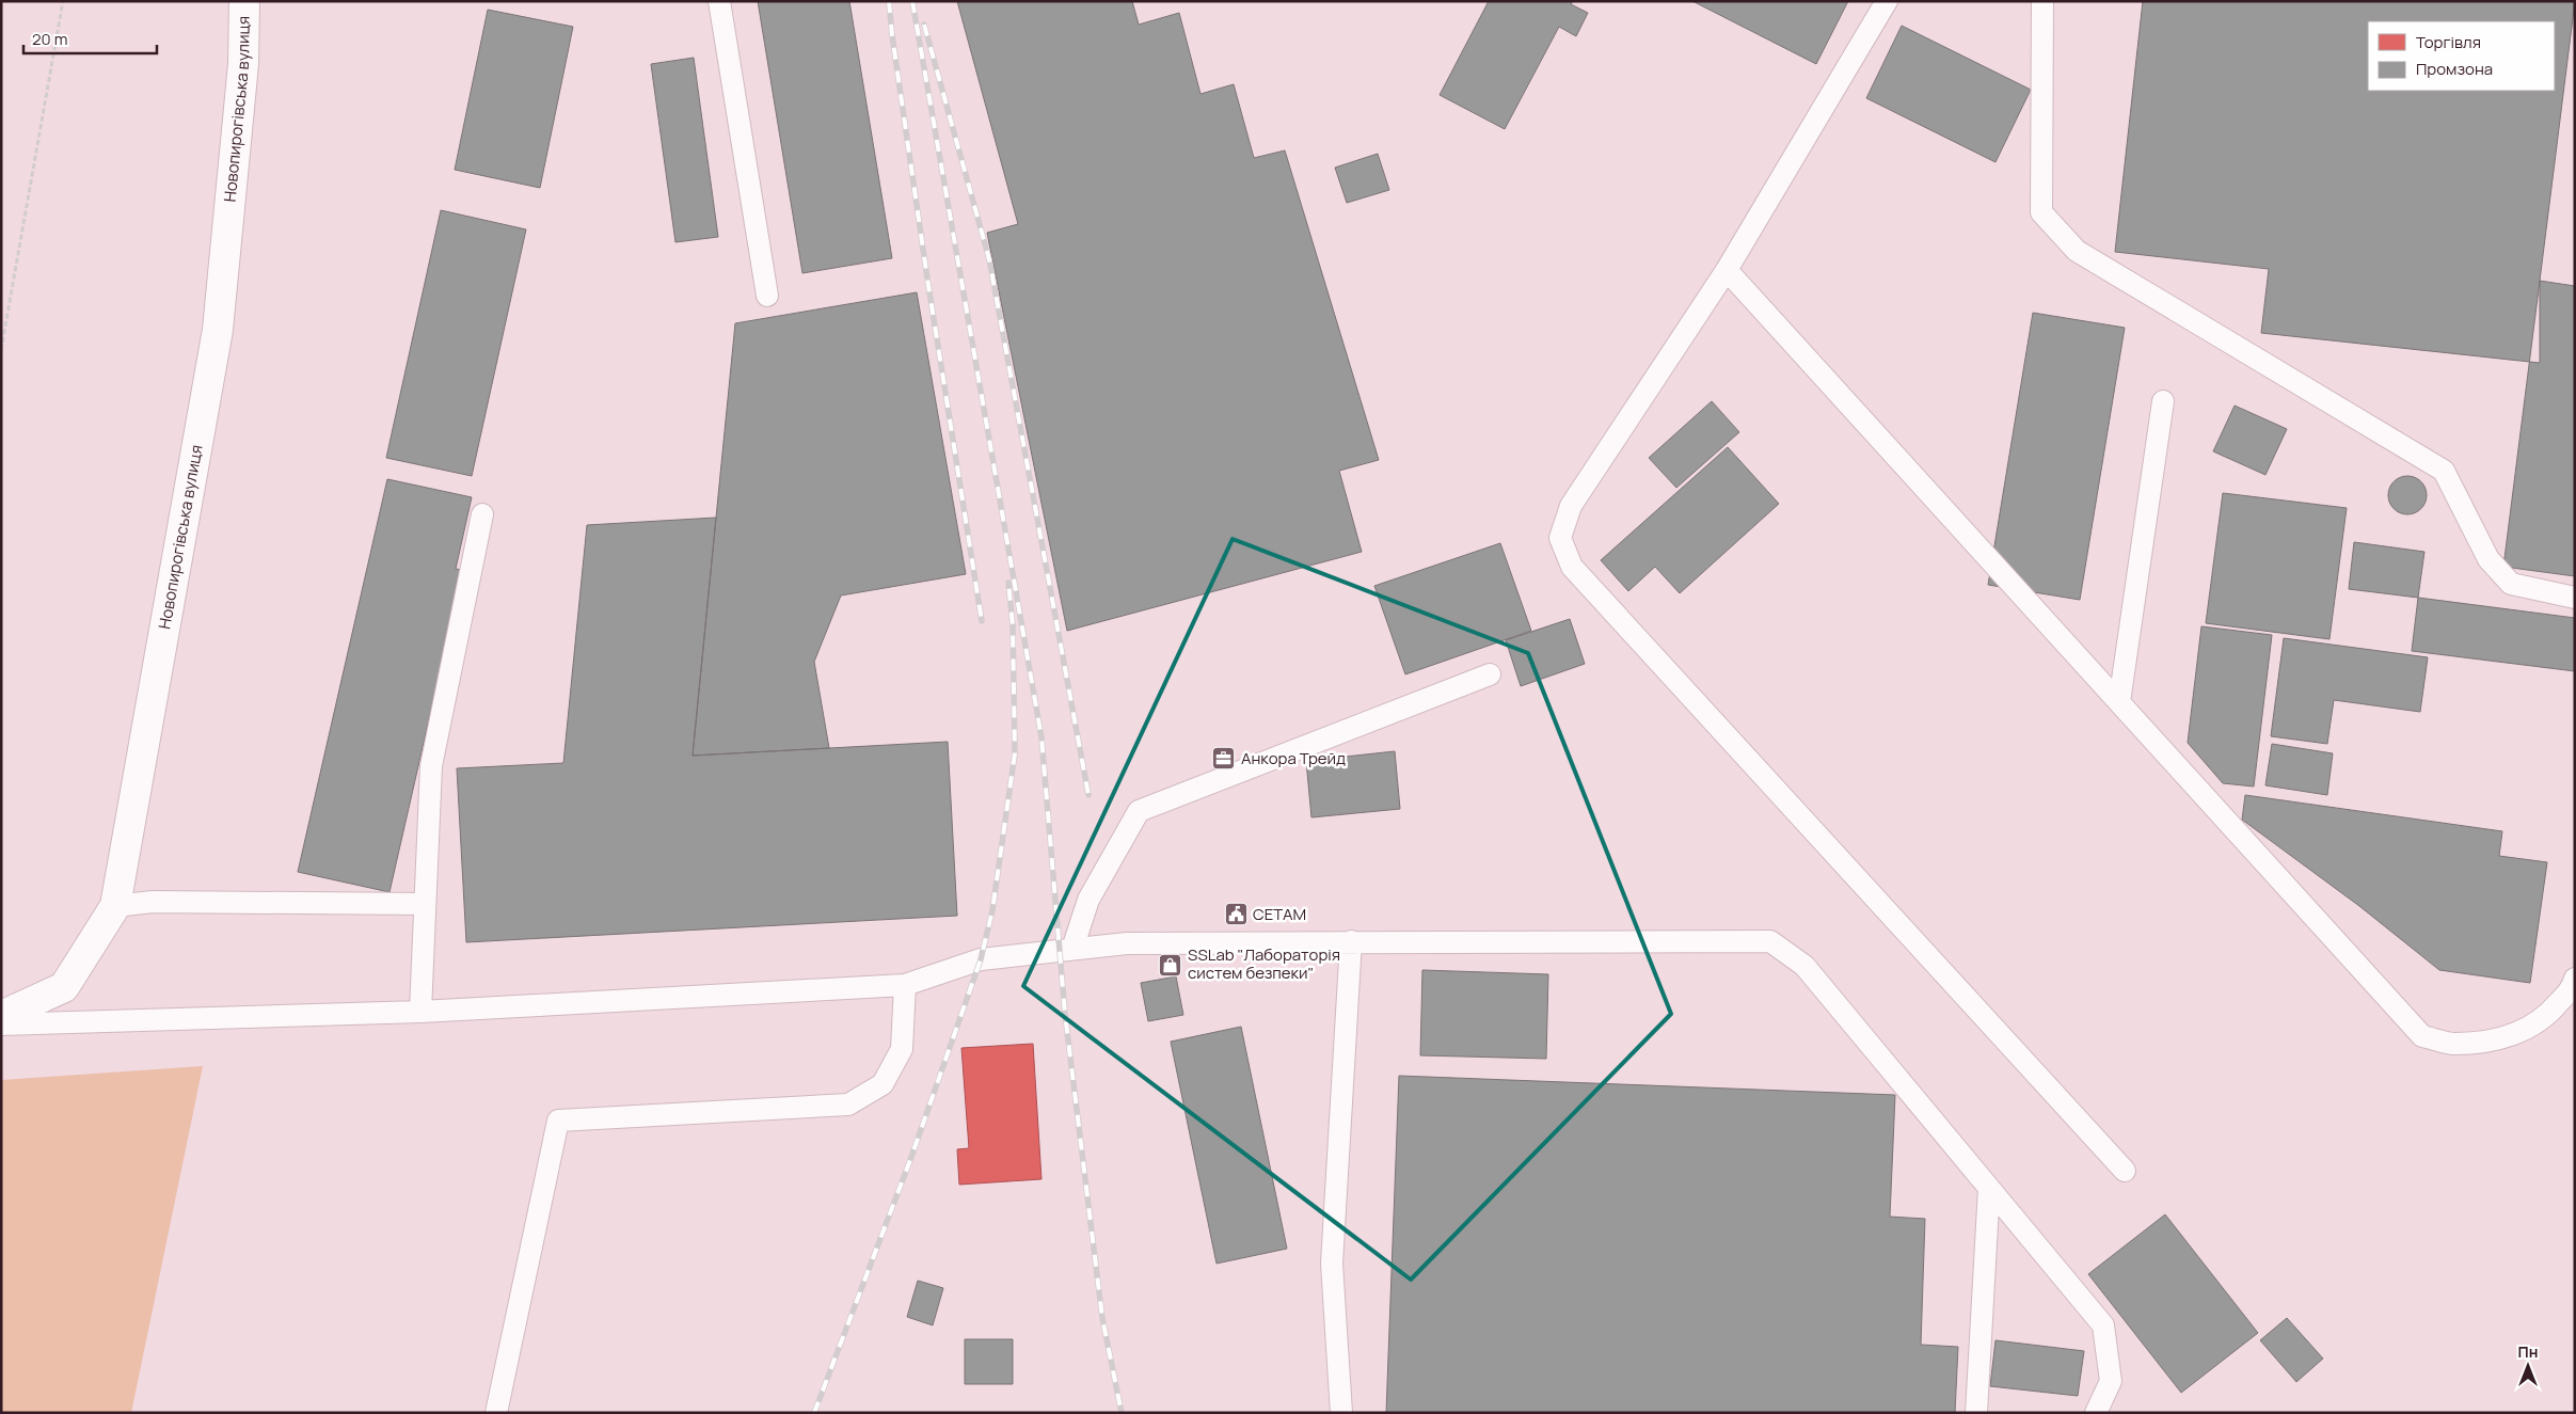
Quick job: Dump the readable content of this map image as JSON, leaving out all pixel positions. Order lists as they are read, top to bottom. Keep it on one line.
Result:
{"streets":{"street":["Новопирогівська вулиця"]},"places":{"office":["Анкора Трейд"],"public building":["СЕТАМ"],"shop":["SSLab \"Лабораторія систем безпеки\""]},"legend":["Торгівля","Промзона"],"scale_bar":"20 m","north":"top"}
